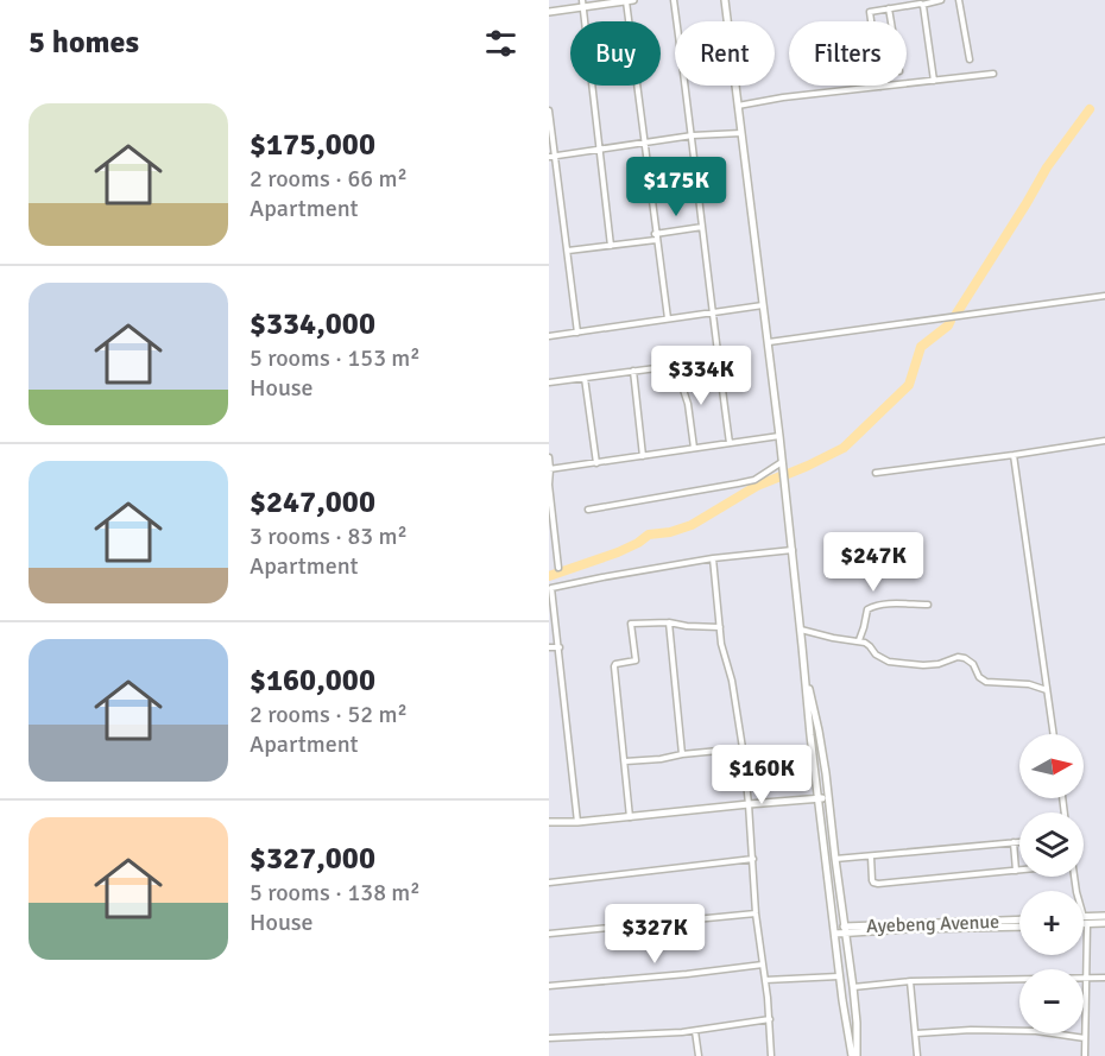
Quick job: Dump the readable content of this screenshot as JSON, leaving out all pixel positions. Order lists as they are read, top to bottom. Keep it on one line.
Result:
{"streets":{"main road":["Ayebeng Avenue"]},"north":"right","page":{"heading":"5 homes","chip":["Buy","Rent","Filters"],"list":[{"name":"$175,000","note":"2 rooms · 66 m² · Apartment"},{"name":"$334,000","note":"5 rooms · 153 m² · House"},{"name":"$247,000","note":"3 rooms · 83 m² · Apartment"},{"name":"$160,000","note":"2 rooms · 52 m² · Apartment"},{"name":"$327,000","note":"5 rooms · 138 m² · House"}],"price":["$175K","$334K","$247K","$160K","$327K"],"map_buttons":["+","−"]}}
